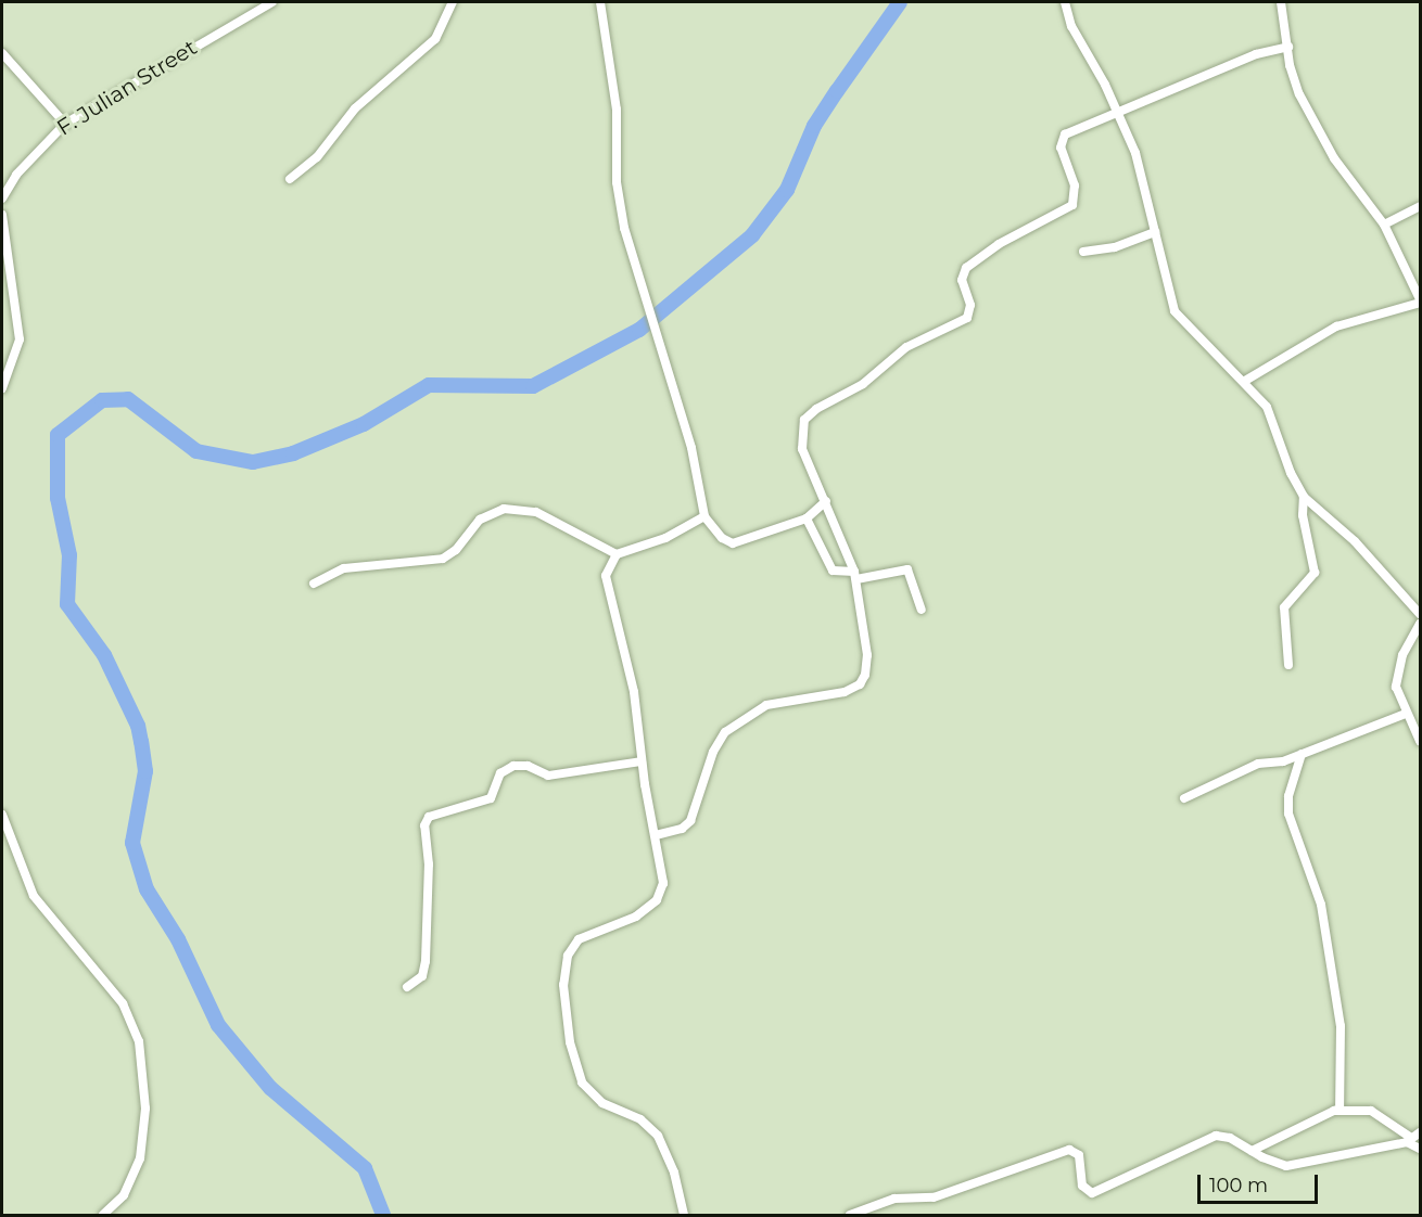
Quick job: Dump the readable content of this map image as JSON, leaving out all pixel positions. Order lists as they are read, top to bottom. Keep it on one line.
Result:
{"streets":{"street":["F. Julian Street"]},"scale_bar":"100 m"}
